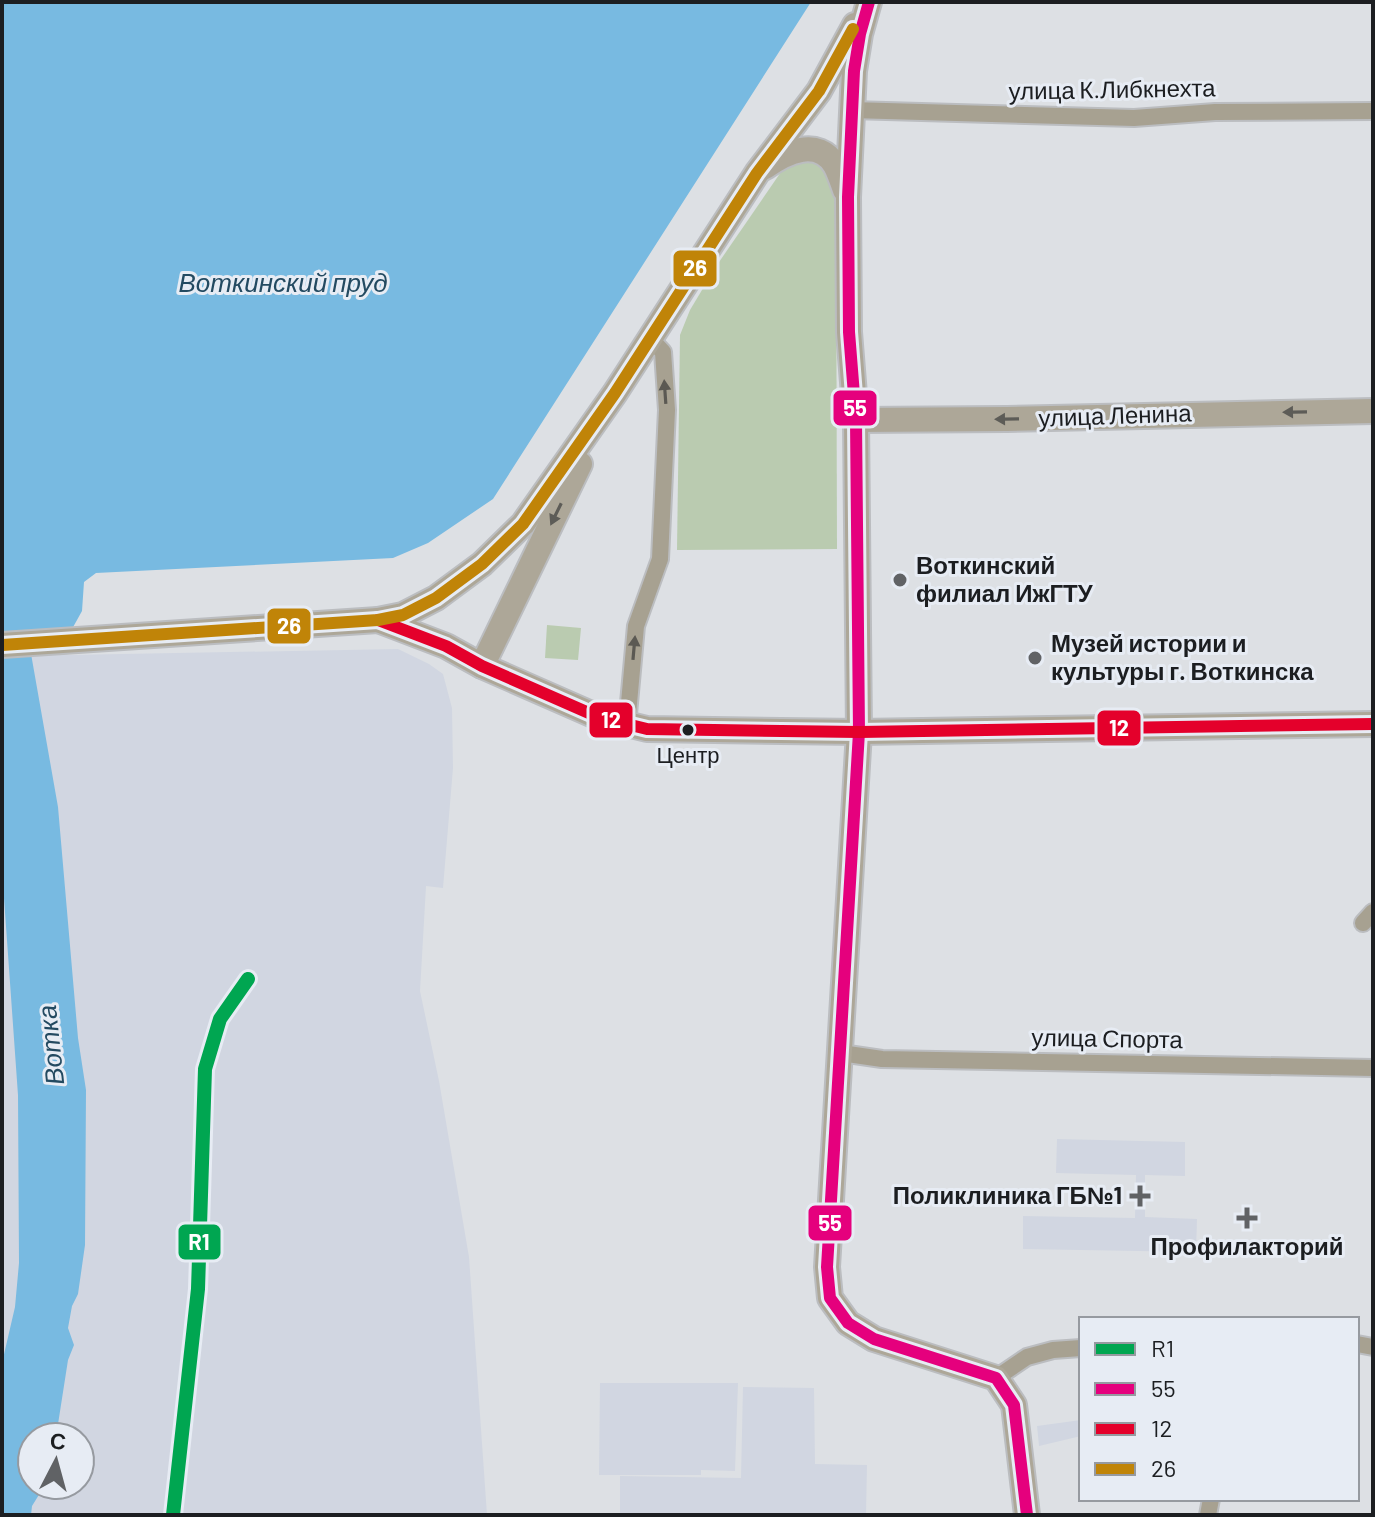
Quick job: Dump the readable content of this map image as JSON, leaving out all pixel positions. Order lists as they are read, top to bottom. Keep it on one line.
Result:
{"streets":{"main road":["улица Ленина"],"street":["улица К.Либкнехта","улица Спорта"]},"one_way":["улица Ленина"],"water":["Воткинский пруд","Вотка"],"places":{"other":["Воткинский филиал ИжГТУ","Музей истории и культуры г. Воткинска","Центр"],"health":["Поликлиника ГБ№1","Профилакторий"]},"lines":["transit line 55","transit line 26","transit line 12","transit line R1"],"legend":["R1","55","12","26"],"north":"top"}
